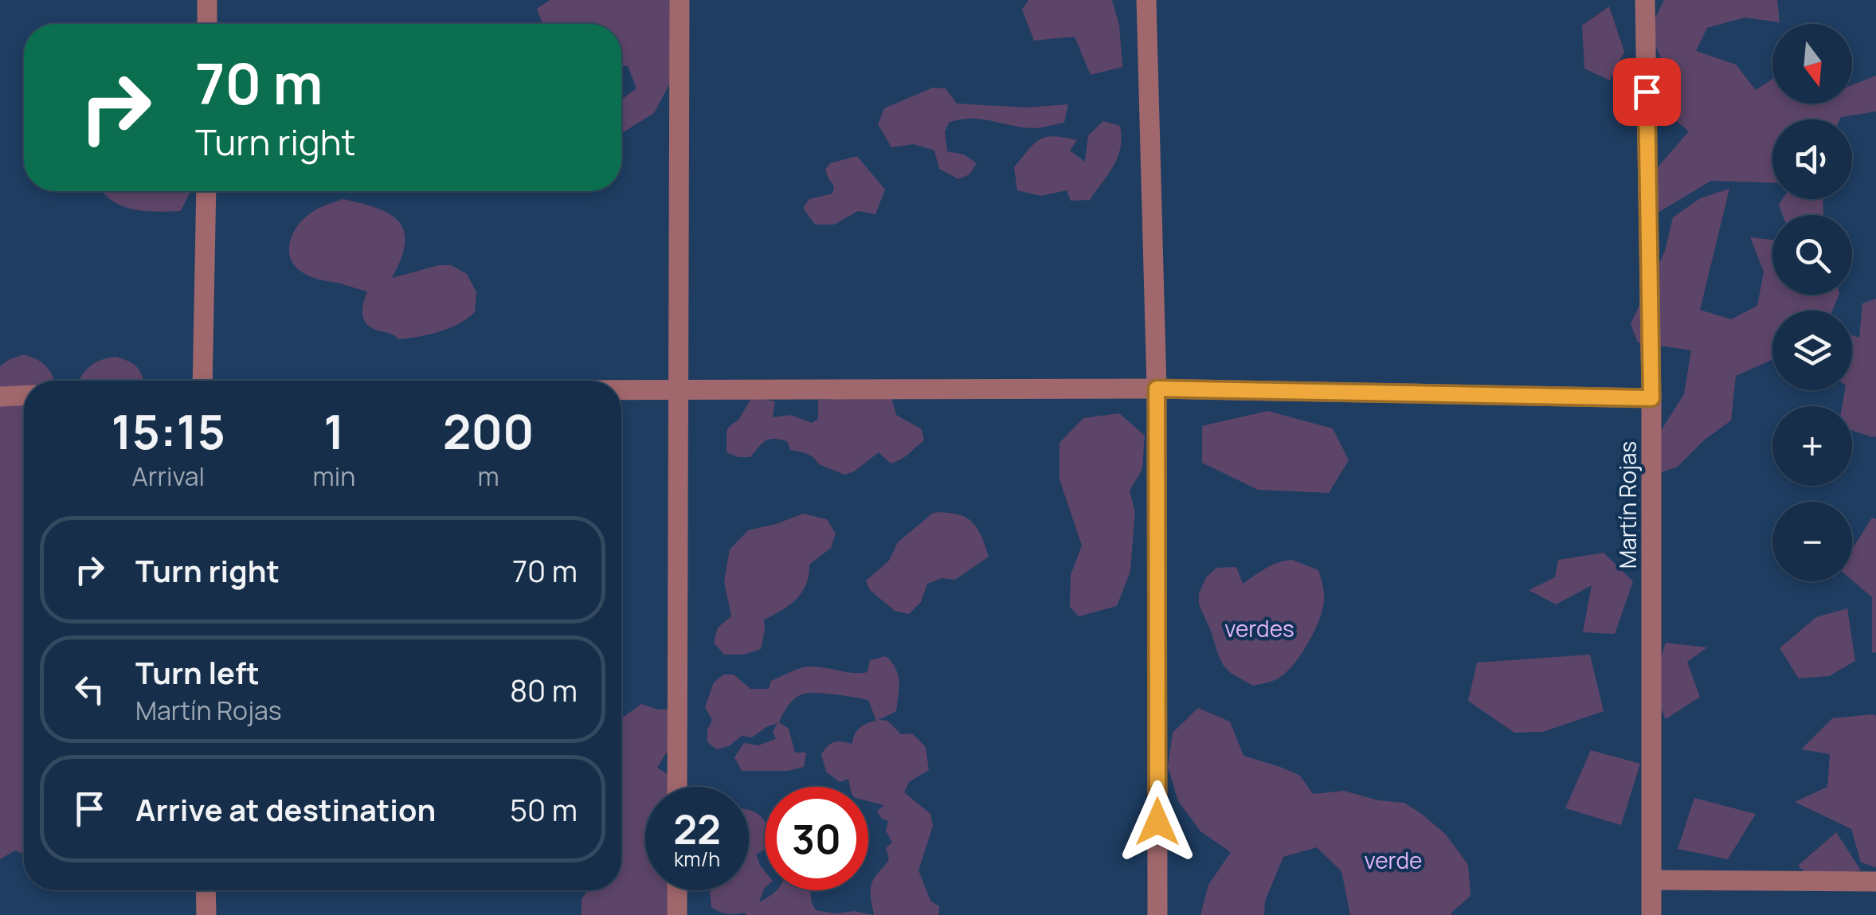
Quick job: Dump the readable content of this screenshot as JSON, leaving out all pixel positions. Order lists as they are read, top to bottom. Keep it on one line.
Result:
{"streets":{"street":["Martín Rojas"]},"parks":["verdes","verde"],"north":"bottom","page":{"map_buttons":["+","−"],"turn":["70 m","Turn right"],"eta":["15:15","Arrival","1","min","200","m"],"list":[{"name":"Turn right","value":"70 m"},{"name":"Turn left","note":"Martín Rojas","value":"80 m"},{"name":"Arrive at destination","value":"50 m"}],"speed":"22 km/h","limit":"30"}}
